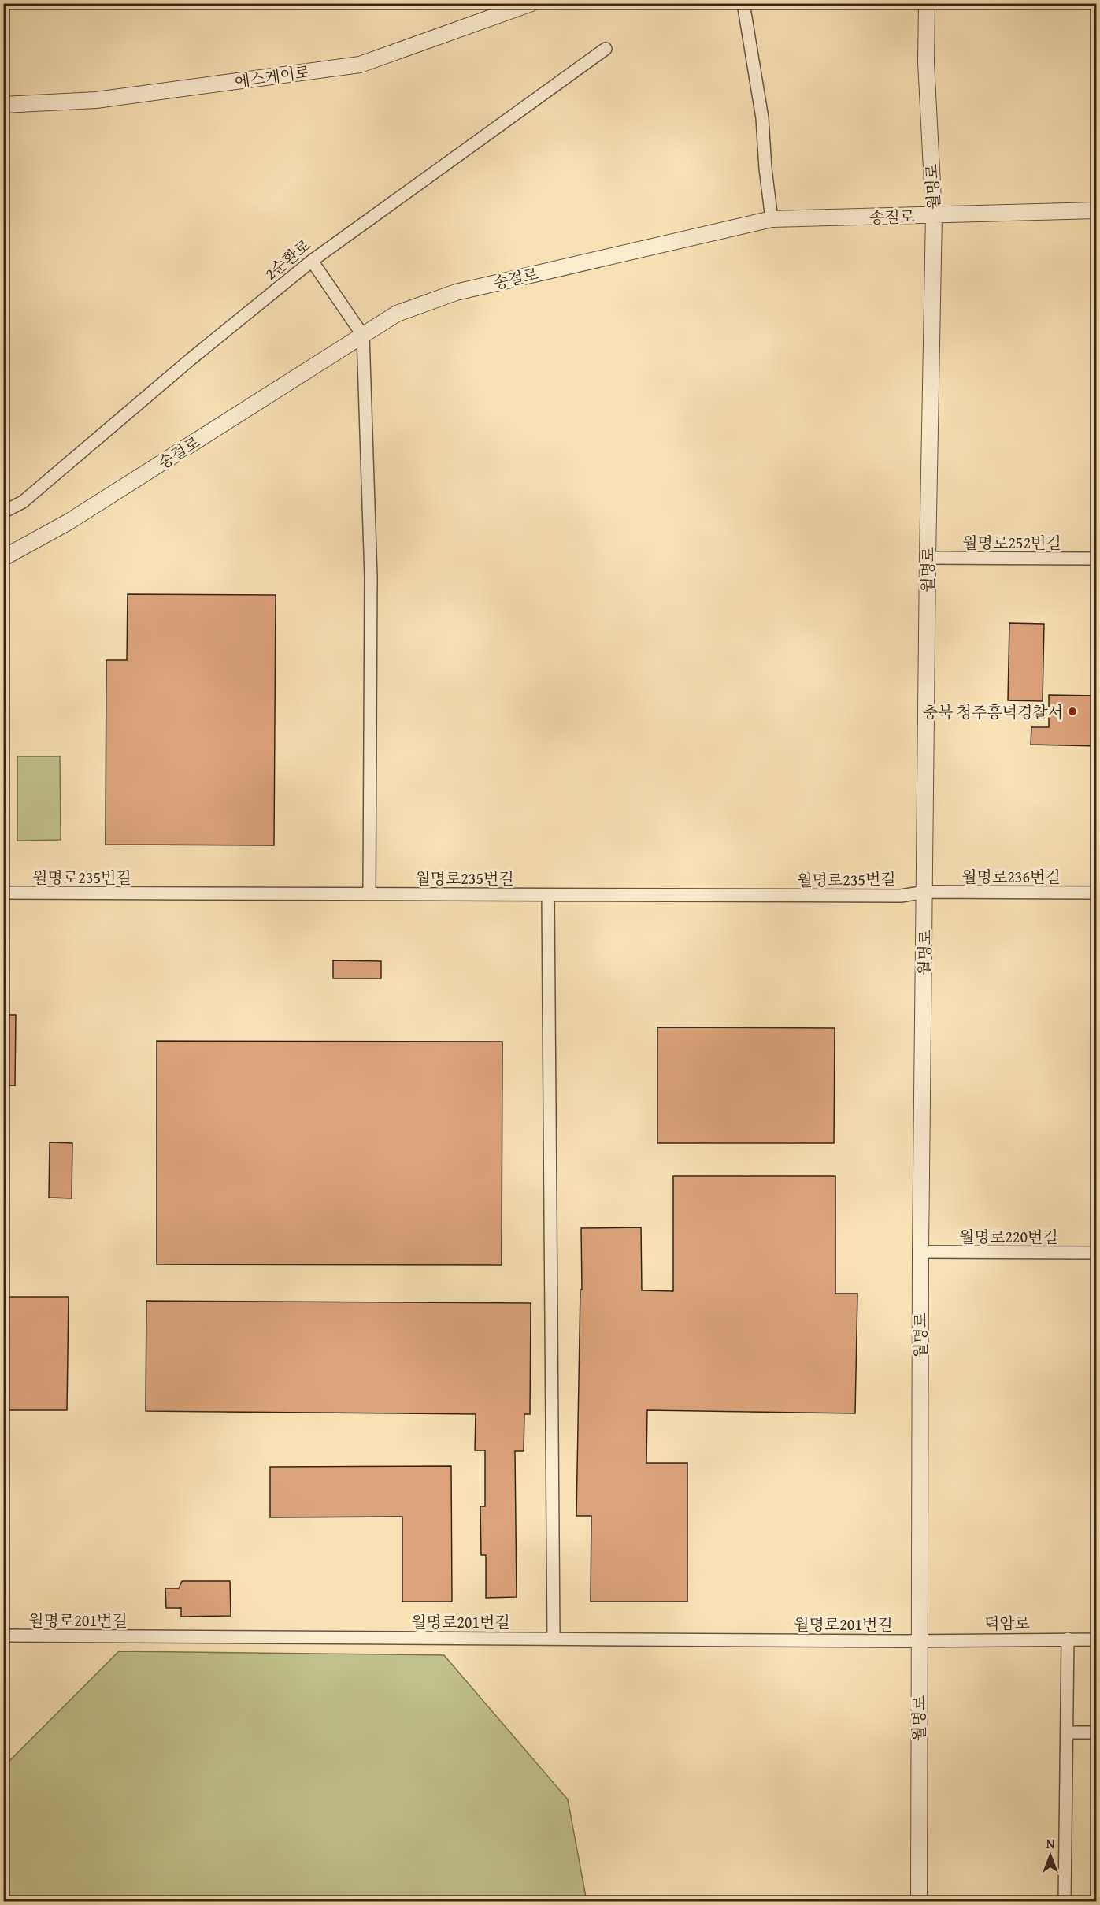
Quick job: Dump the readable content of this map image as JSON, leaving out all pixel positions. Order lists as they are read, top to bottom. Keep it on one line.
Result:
{"streets":{"street":["에스케이로","월명로","송절로","2순환로","월명로252번길","월명로236번길","월명로235번길","월명로220번길","월명로201번길","덕암로"]},"crossings":[["월명로","송절로"],["월명로","월명로252번길"],["월명로","월명로236번길"],["월명로","월명로235번길"],["월명로","월명로220번길"],["월명로","월명로201번길"],["월명로","덕암로"],["월명로236번길","월명로235번길"],["월명로201번길","덕암로"]],"places":["충북 청주흥덕경찰서"],"north":"top"}
